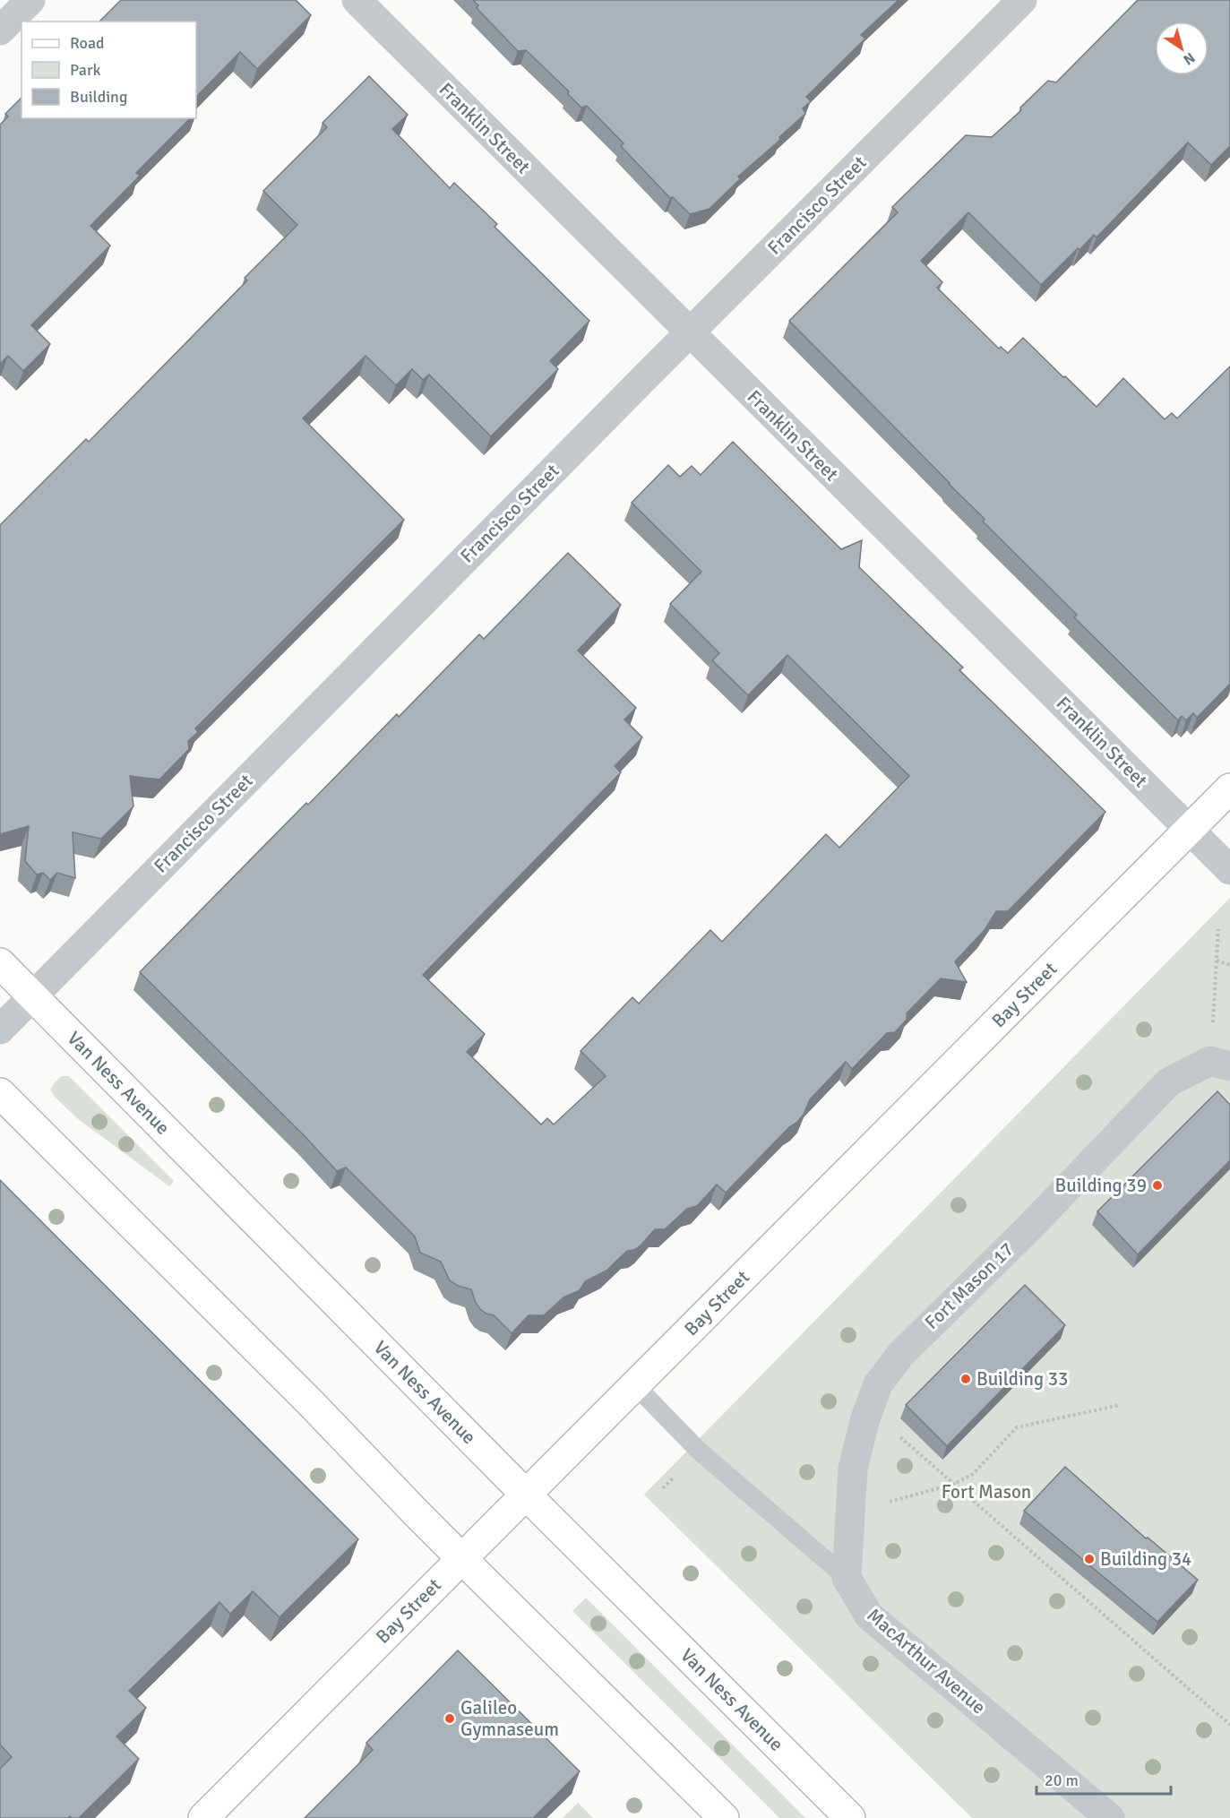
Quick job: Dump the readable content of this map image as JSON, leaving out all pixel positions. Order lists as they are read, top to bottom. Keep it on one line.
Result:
{"streets":{"main road":["Bay Street","Van Ness Avenue"],"street":["Franklin Street","Francisco Street","Fort Mason 17","MacArthur Avenue"]},"crossings":[["Franklin Street","Francisco Street"],["Franklin Street","Bay Street"],["Francisco Street","Van Ness Avenue"],["Bay Street","Van Ness Avenue"],["Bay Street","MacArthur Avenue"],["Fort Mason 17","MacArthur Avenue"]],"parks":["Fort Mason"],"places":["Building 39","Building 33","Building 34","Galileo Gymnaseum"],"legend":["Road","Park","Building"],"scale_bar":"20 m","north":"bottom right"}
